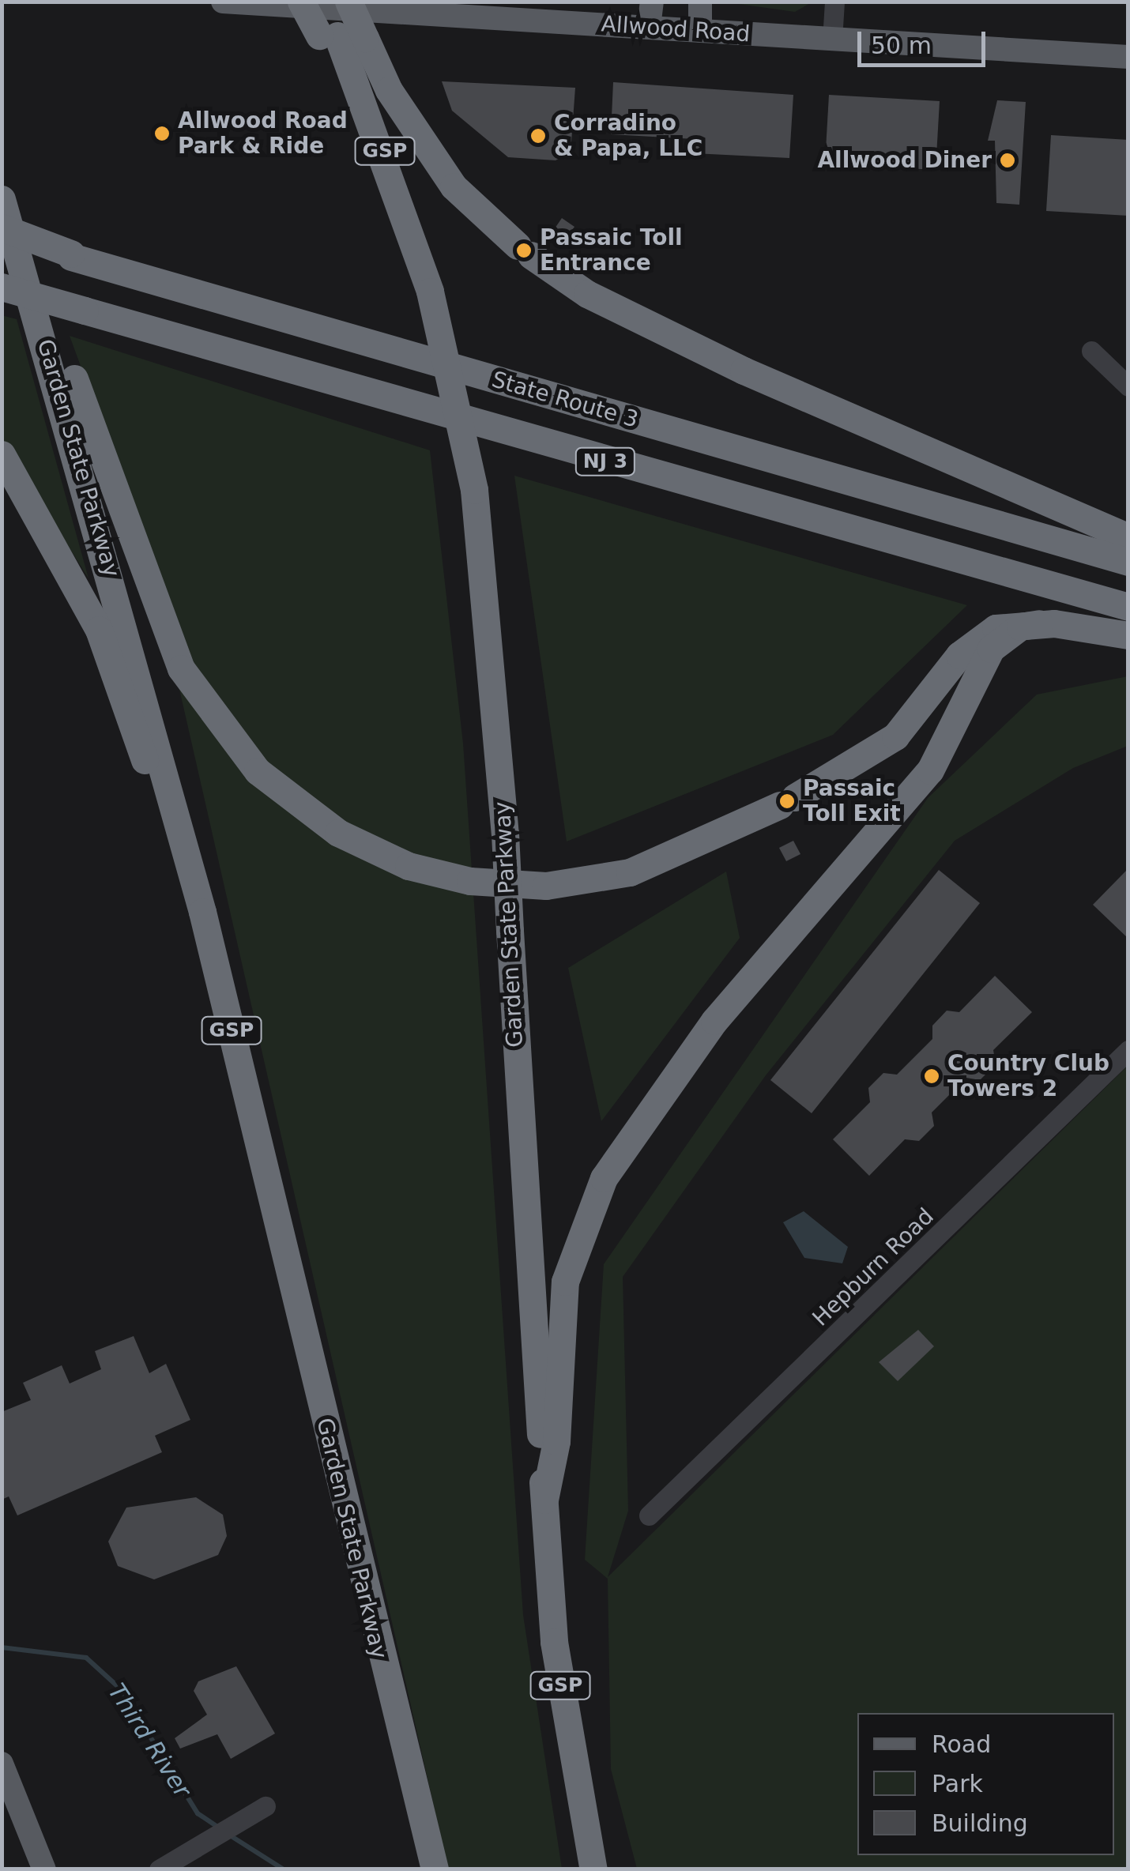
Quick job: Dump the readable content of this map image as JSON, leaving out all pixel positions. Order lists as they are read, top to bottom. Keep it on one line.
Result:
{"streets":{"highway":["GSP","State Route 3","Garden State Parkway","NJ 3"],"main road":["Allwood Road"],"street":["Hepburn Road"]},"water":["Third River"],"places":["Allwood Road Park & Ride","Corradino & Papa, LLC","Allwood Diner","Passaic Toll Entrance","Passaic Toll Exit","Country Club Towers 2"],"legend":["Road","Park","Building"],"scale_bar":"50 m"}
